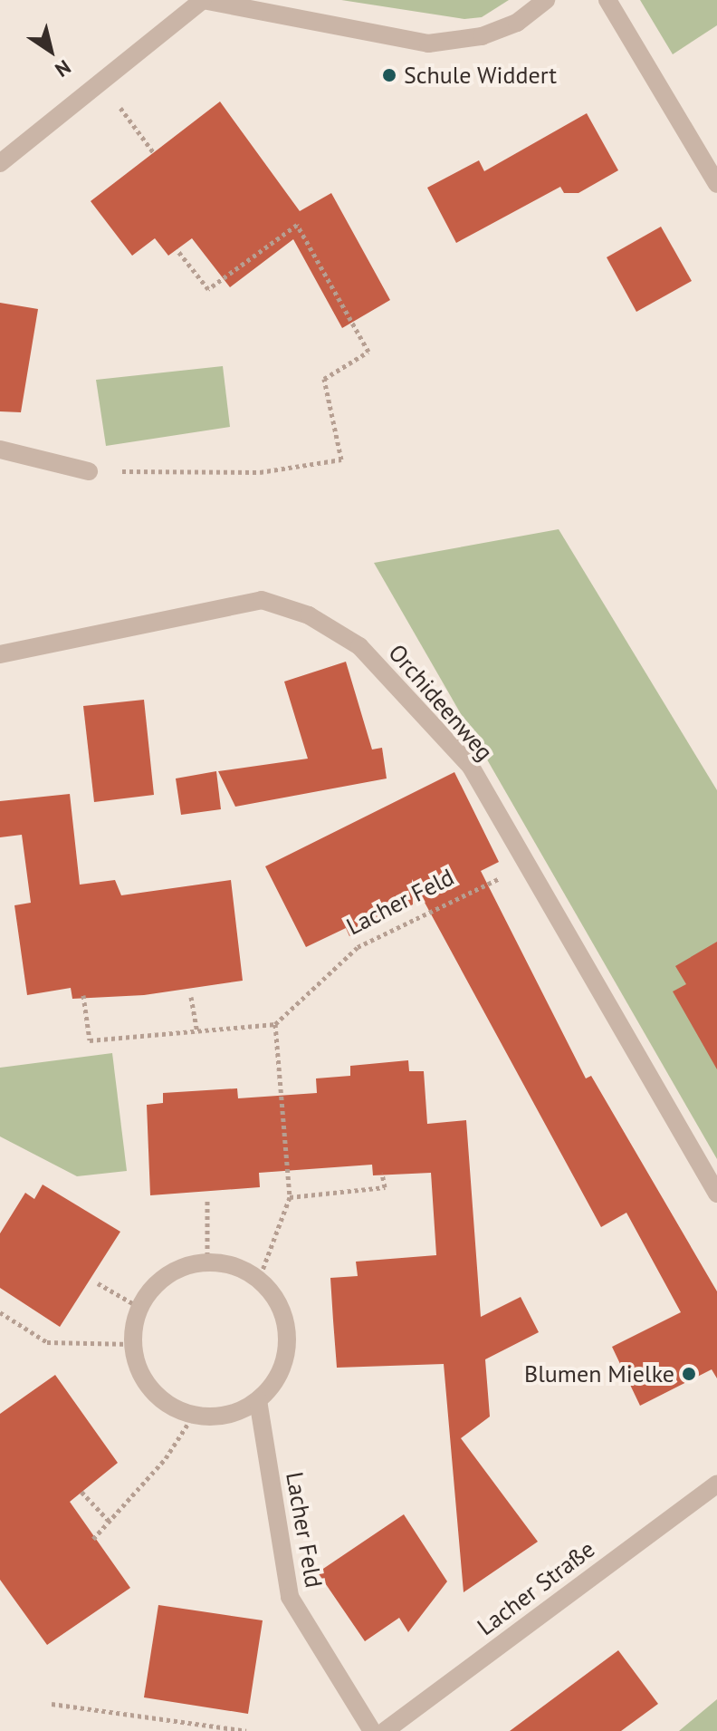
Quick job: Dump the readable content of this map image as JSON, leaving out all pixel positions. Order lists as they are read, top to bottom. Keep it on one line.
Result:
{"streets":{"street":["Orchideenweg","Lacher Feld","Lacher Straße"]},"crossings":[["Orchideenweg","Lacher Feld"]],"places":["Schule Widdert","Blumen Mielke"],"north":"bottom right"}
